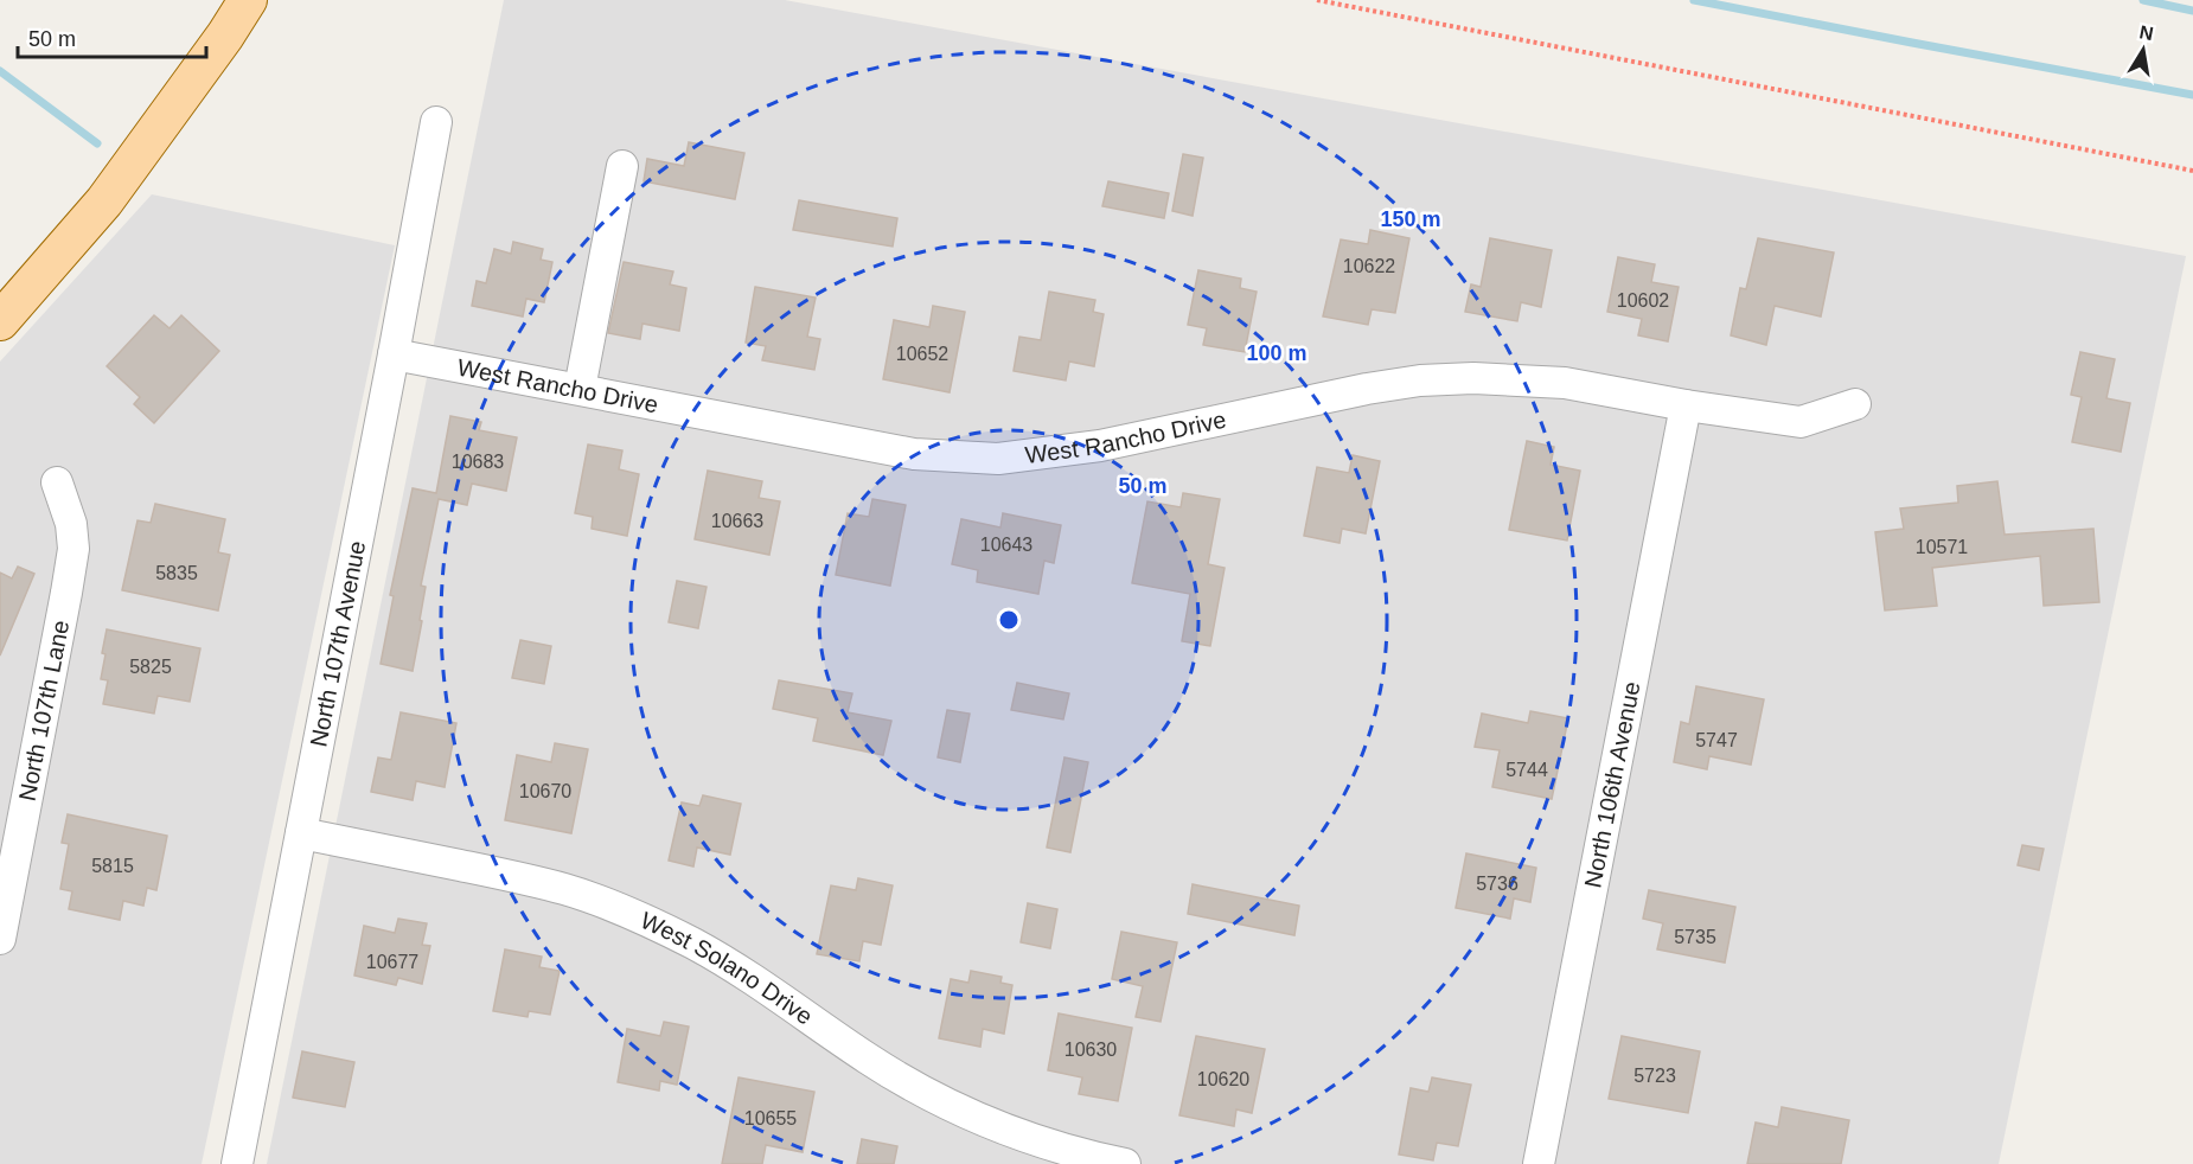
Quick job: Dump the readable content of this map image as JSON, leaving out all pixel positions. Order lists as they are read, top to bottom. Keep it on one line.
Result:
{"streets":{"street":["West Rancho Drive","North 107th Avenue","North 107th Lane","North 106th Avenue","West Solano Drive"]},"crossings":[["West Rancho Drive","North 107th Avenue"],["West Rancho Drive","North 106th Avenue"],["North 107th Avenue","West Solano Drive"]],"house_numbers":["10622","10602","10652","10683","10663","10643","10571","5835","5825","5747","5744","10670","5815","5736","5735","10677","10630","5723","10620","10655"],"scale_bar":"50 m","north":"top","rings":["150 m","100 m","50 m"]}
